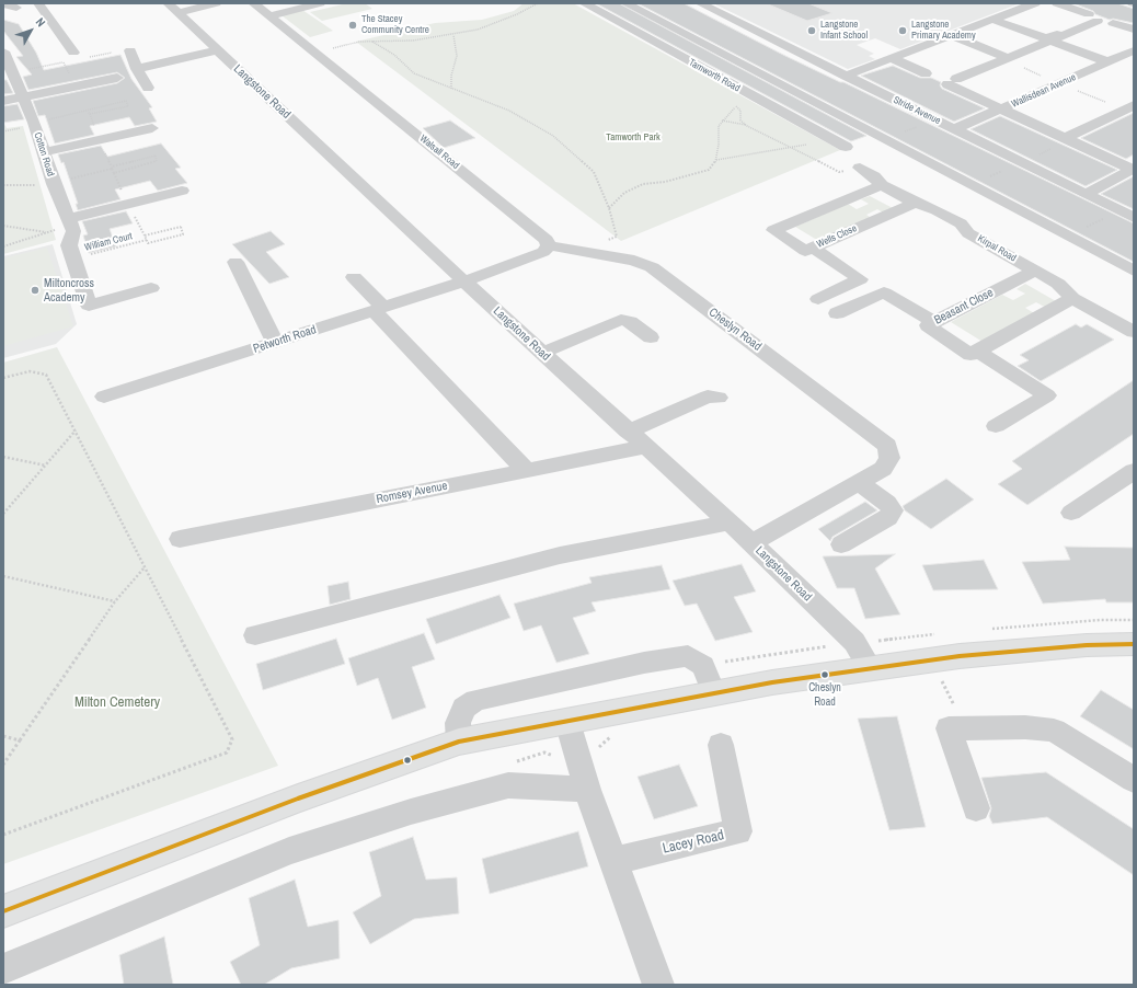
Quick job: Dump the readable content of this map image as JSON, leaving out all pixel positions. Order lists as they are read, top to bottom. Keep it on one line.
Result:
{"streets":{"street":["Tamworth Road","Wallisdean Avenue","Langstone Road","Stride Avenue","Walsall Road","Cotton Road","Wells Close","Kirpal Road","Beasant Close","Cheslyn Road","Petworth Road","Romsey Avenue","Lacey Road"],"path":["William Court"]},"crossings":[["Wallisdean Avenue","Stride Avenue"],["Langstone Road","Cheslyn Road"],["Langstone Road","Petworth Road"],["Langstone Road","Romsey Avenue"],["Walsall Road","Cheslyn Road"],["Cotton Road","William Court"],["Wells Close","Kirpal Road"],["Kirpal Road","Beasant Close"]],"parks":["Tamworth Park","Milton Cemetery"],"places":["The Stacey Community Centre","Langstone Infant School","Langstone Primary Academy","Miltoncross Academy","Cheslyn Road"],"north":"top right"}
